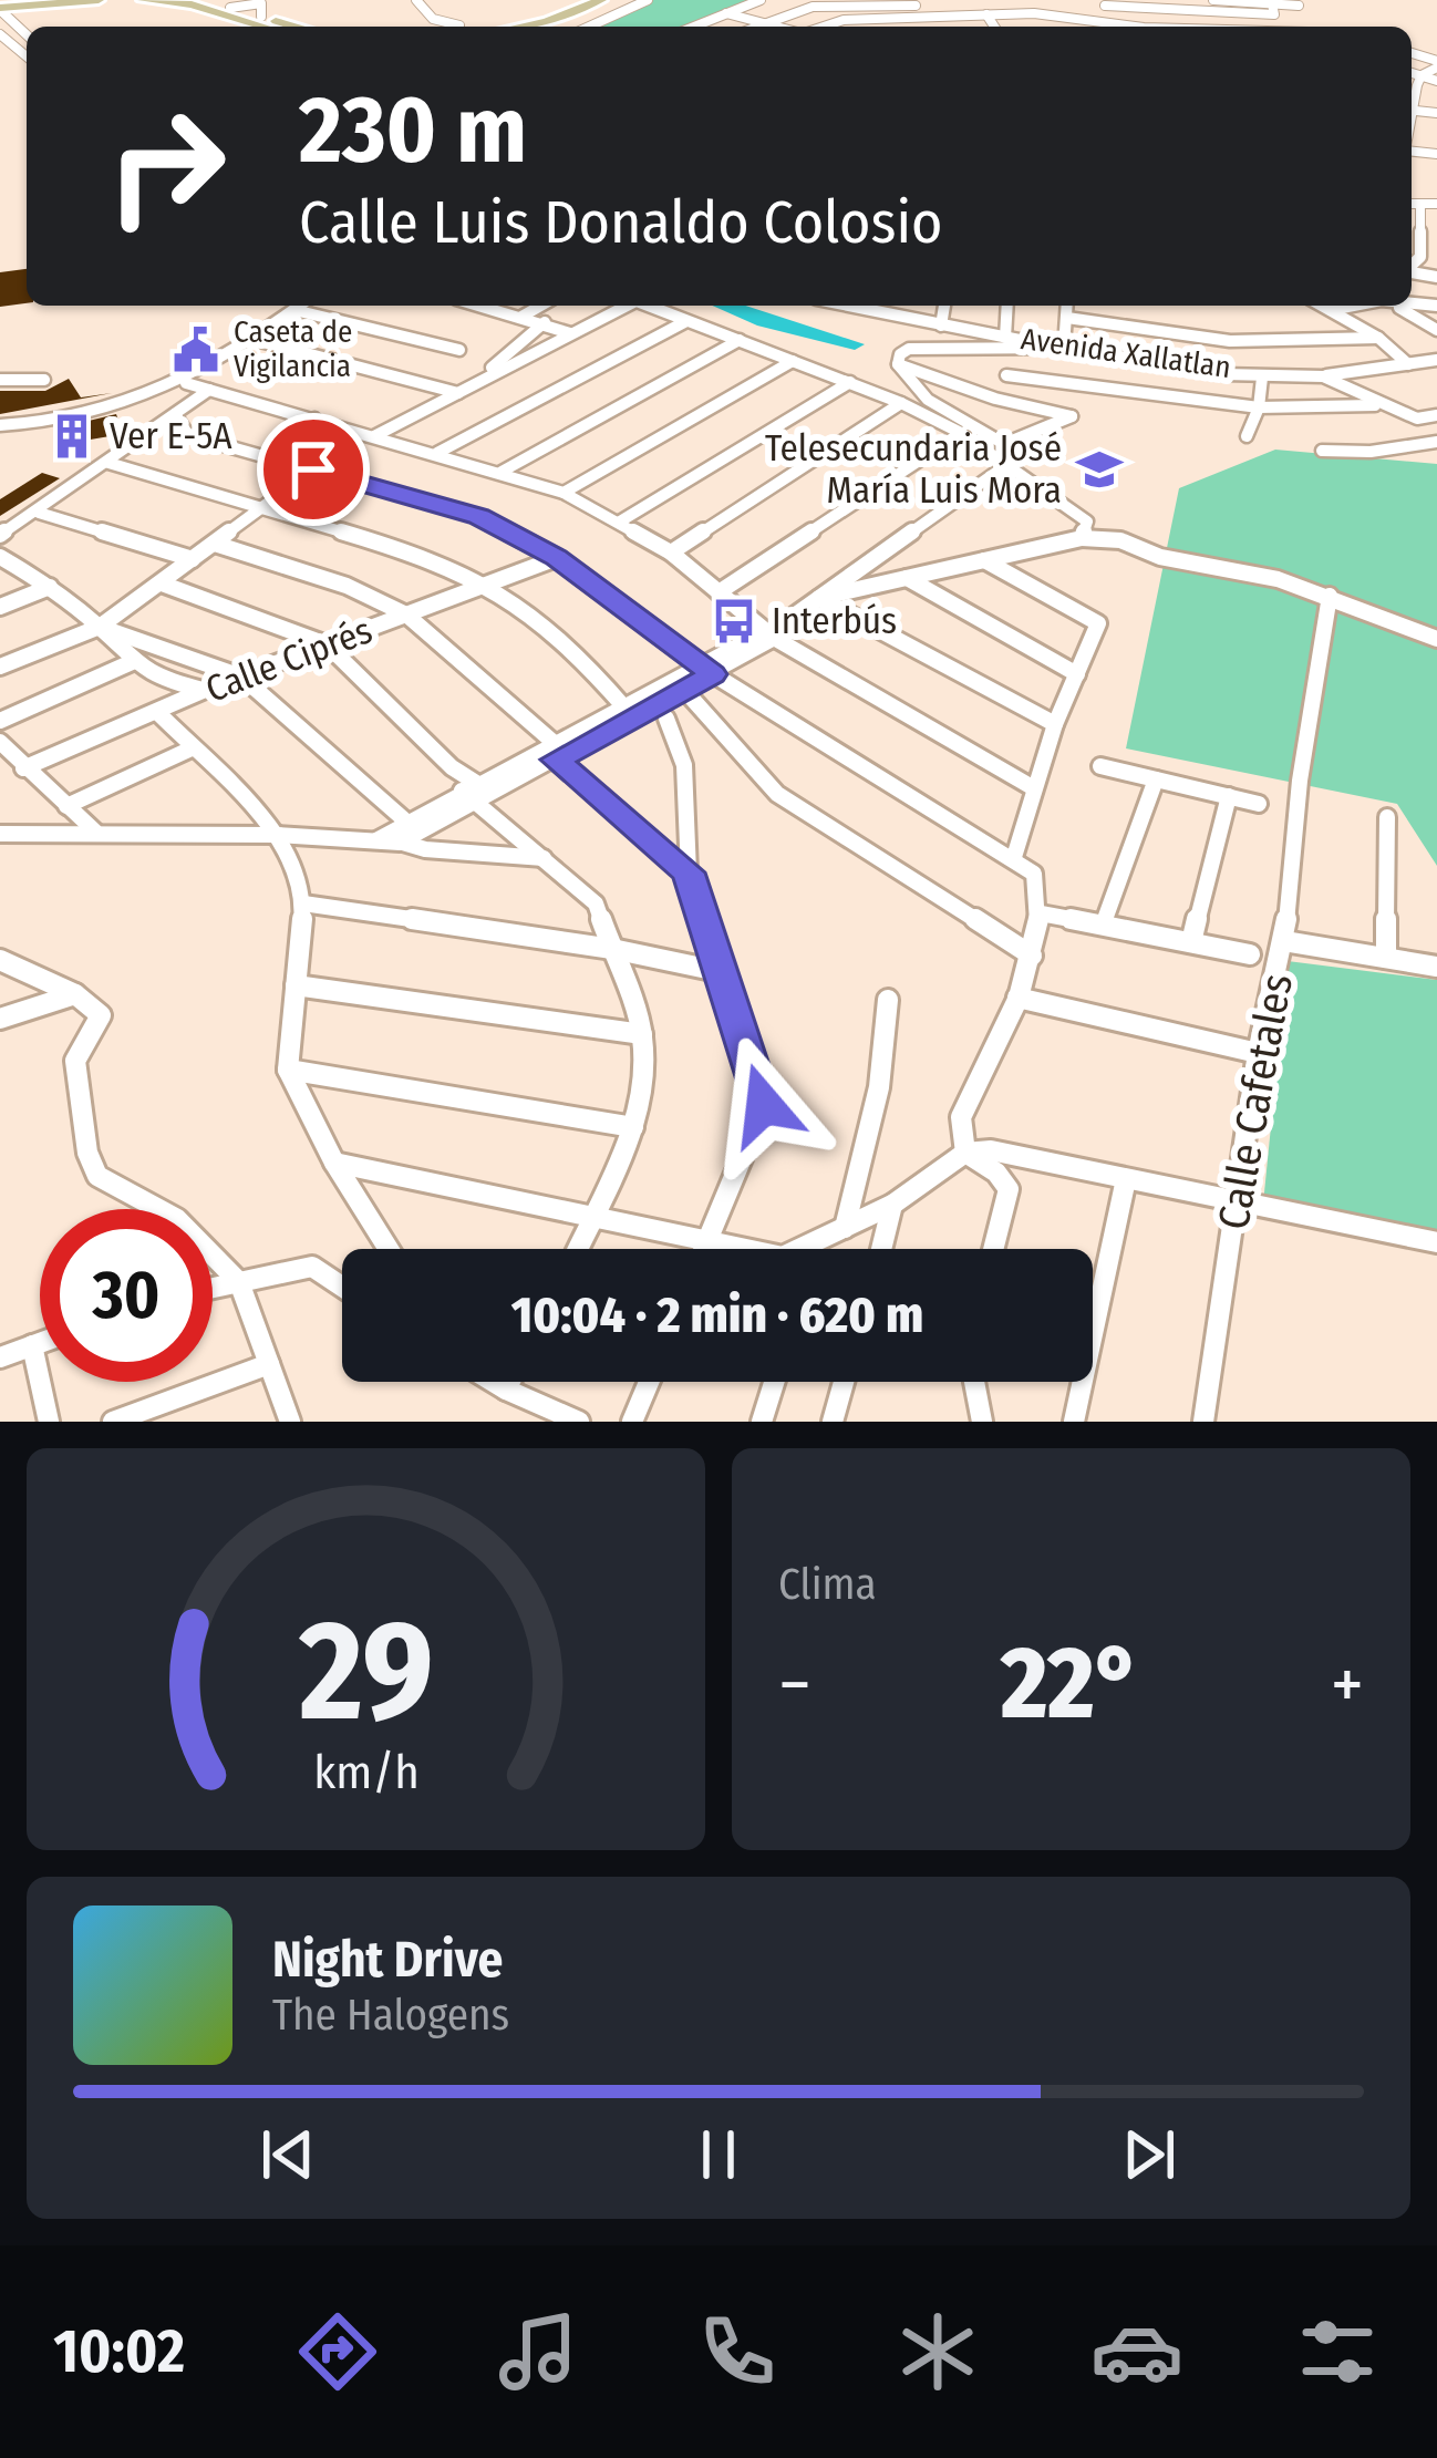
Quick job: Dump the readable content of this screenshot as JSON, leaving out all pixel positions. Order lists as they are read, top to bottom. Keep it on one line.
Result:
{"streets":{"street":["Avenida Xallatlan","Calle Ciprés","Calle Cafetales"]},"places":{"public building":["Caseta de Vigilancia"],"building":["Ver E-5A"],"school or university":["Telesecundaria José María Luis Mora"],"bus stop":["Interbús"]},"page":{"turn":["230 m","Calle Luis Donaldo Colosio"],"limit":"30","trip":"10:04 · 2 min · 620 m","tile":"Clima","heat":["−","22°","+"],"song":["Night Drive","The Halogens"],"tabs":"10:02","gauge":["29","km/h"]}}
